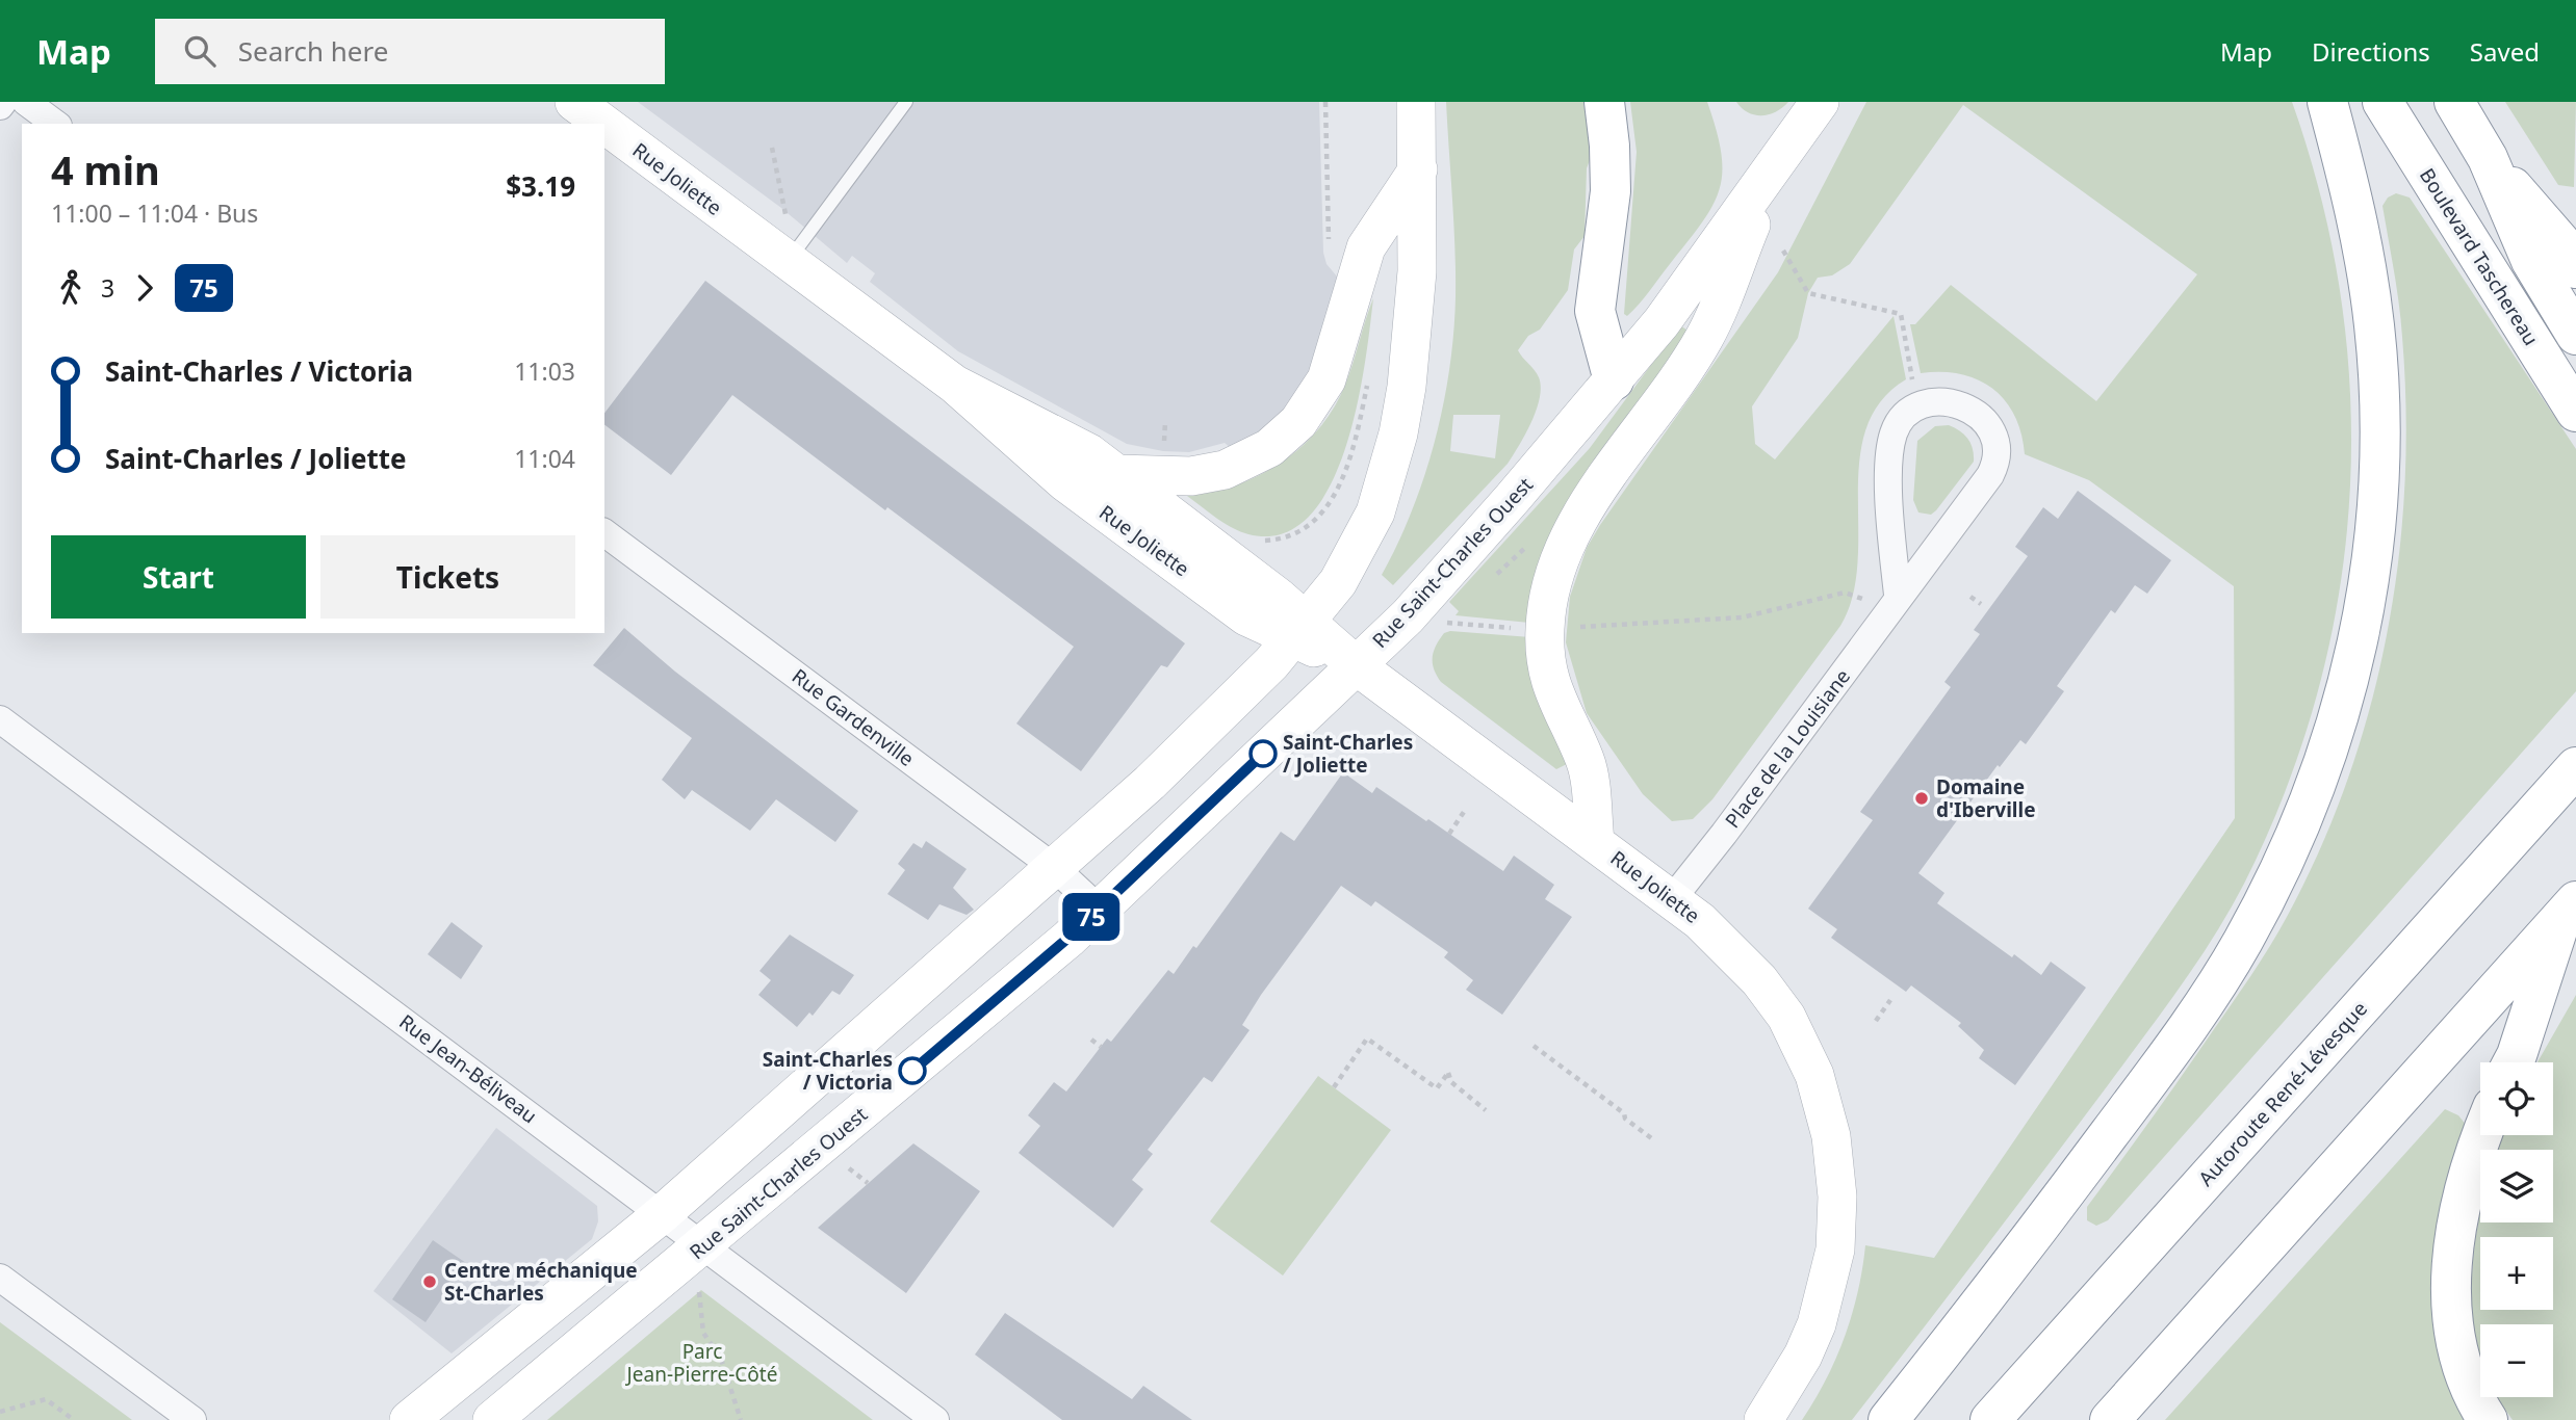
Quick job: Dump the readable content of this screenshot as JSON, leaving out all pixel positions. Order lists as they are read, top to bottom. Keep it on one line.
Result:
{"streets":{"highway":["Boulevard Taschereau","Autoroute René-Lévesque"],"street":["Rue Joliette","Rue Saint-Charles Ouest","Rue Gardenville","Place de la Louisiane","Rue Jean-Béliveau"]},"crossings":[["Rue Joliette","Rue Saint-Charles Ouest"],["Rue Joliette","Place de la Louisiane"],["Rue Saint-Charles Ouest","Rue Gardenville"],["Rue Saint-Charles Ouest","Rue Jean-Béliveau"]],"parks":["Parc Jean-Pierre-Côté"],"places":["Saint-Charles / Joliette","Domaine d'Iberville","Saint-Charles / Victoria","Centre méchanique St-Charles"],"lines":["bus line 75"],"page":{"header":"Map","search":"Search here","nav":["Map","Directions","Saved"],"on_map":"75","heading":["4 min","11:00 – 11:04 · Bus","$3.19"],"legs":["3","75"],"list":[{"name":"Saint-Charles / Victoria","value":"11:03"},{"name":"Saint-Charles / Joliette","value":"11:04"}],"buttons":["Start","Tickets"],"map_buttons":["+","−"]}}
